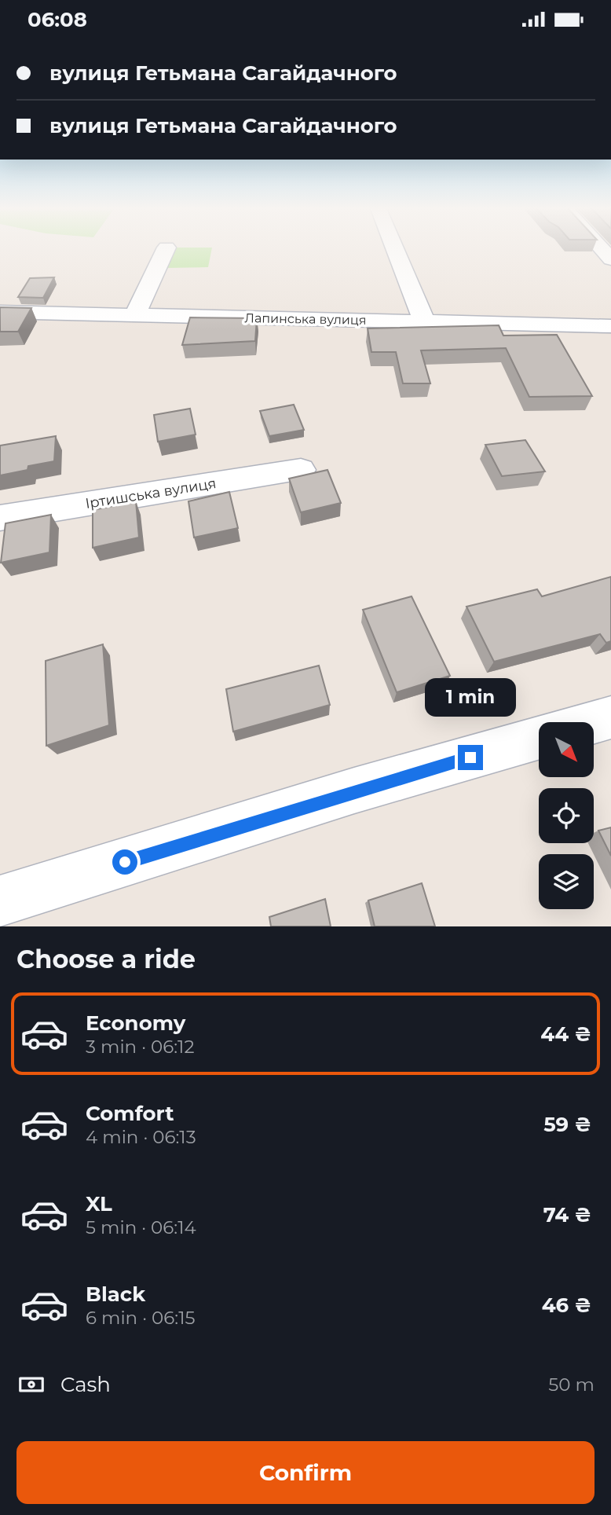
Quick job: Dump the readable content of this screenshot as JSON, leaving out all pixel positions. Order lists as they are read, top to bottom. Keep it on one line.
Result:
{"streets":{"street":["Лапинська вулиця","Іртишська вулиця"]},"north":"bottom right","page":{"status":"06:08","banner":["вулиця Гетьмана Сагайдачного","вулиця Гетьмана Сагайдачного"],"bubble":"1 min","heading":"Choose a ride","list":[{"name":"Economy","note":"3 min · 06:12","value":"44 ₴"},{"name":"Comfort","note":"4 min · 06:13","value":"59 ₴"},{"name":"XL","note":"5 min · 06:14","value":"74 ₴"},{"name":"Black","note":"6 min · 06:15","value":"46 ₴"}],"pay":["Cash","50 m"],"buttons":"Confirm"}}
